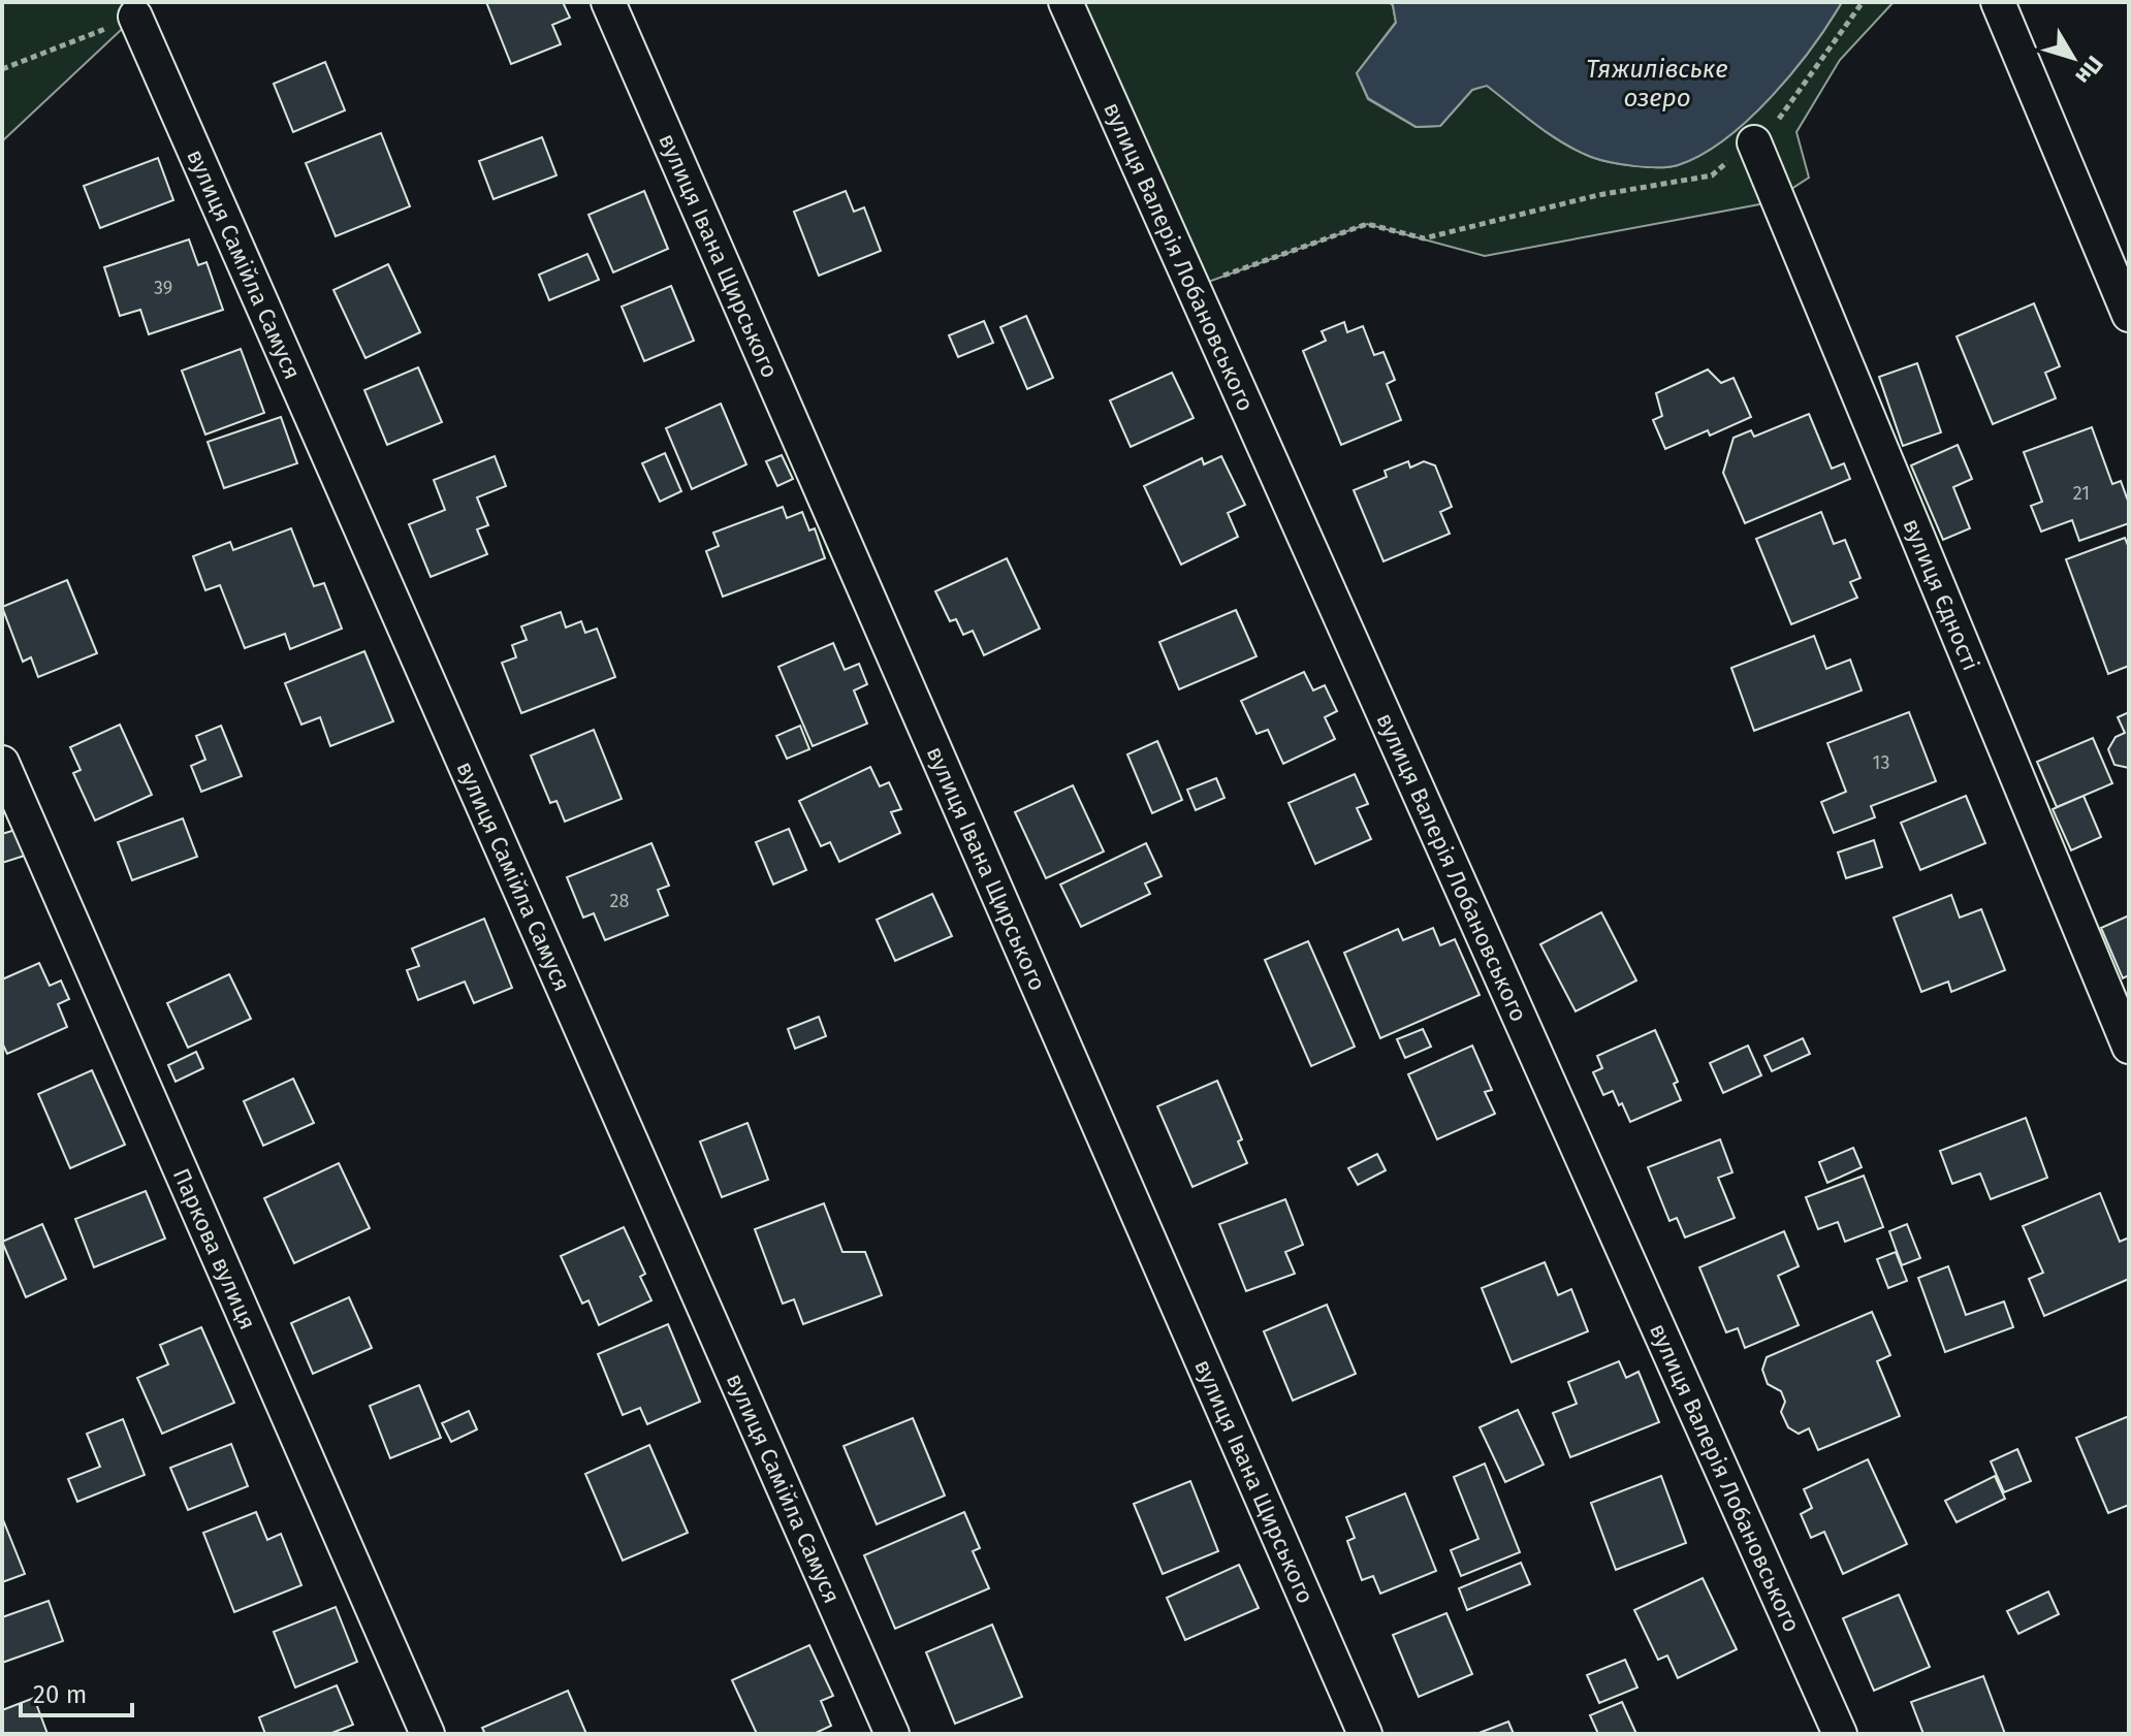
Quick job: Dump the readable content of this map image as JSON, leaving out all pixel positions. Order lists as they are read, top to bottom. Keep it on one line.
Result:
{"streets":{"street":["вулиця Івана Щирського","вулиця Валерія Лобановського","вулиця Самійла Самуся","вулиця Єдності","Паркова вулиця"]},"water":["Тяжилівське озеро"],"house_numbers":["39","21","13","28"],"scale_bar":"20 m","north":"bottom right"}
